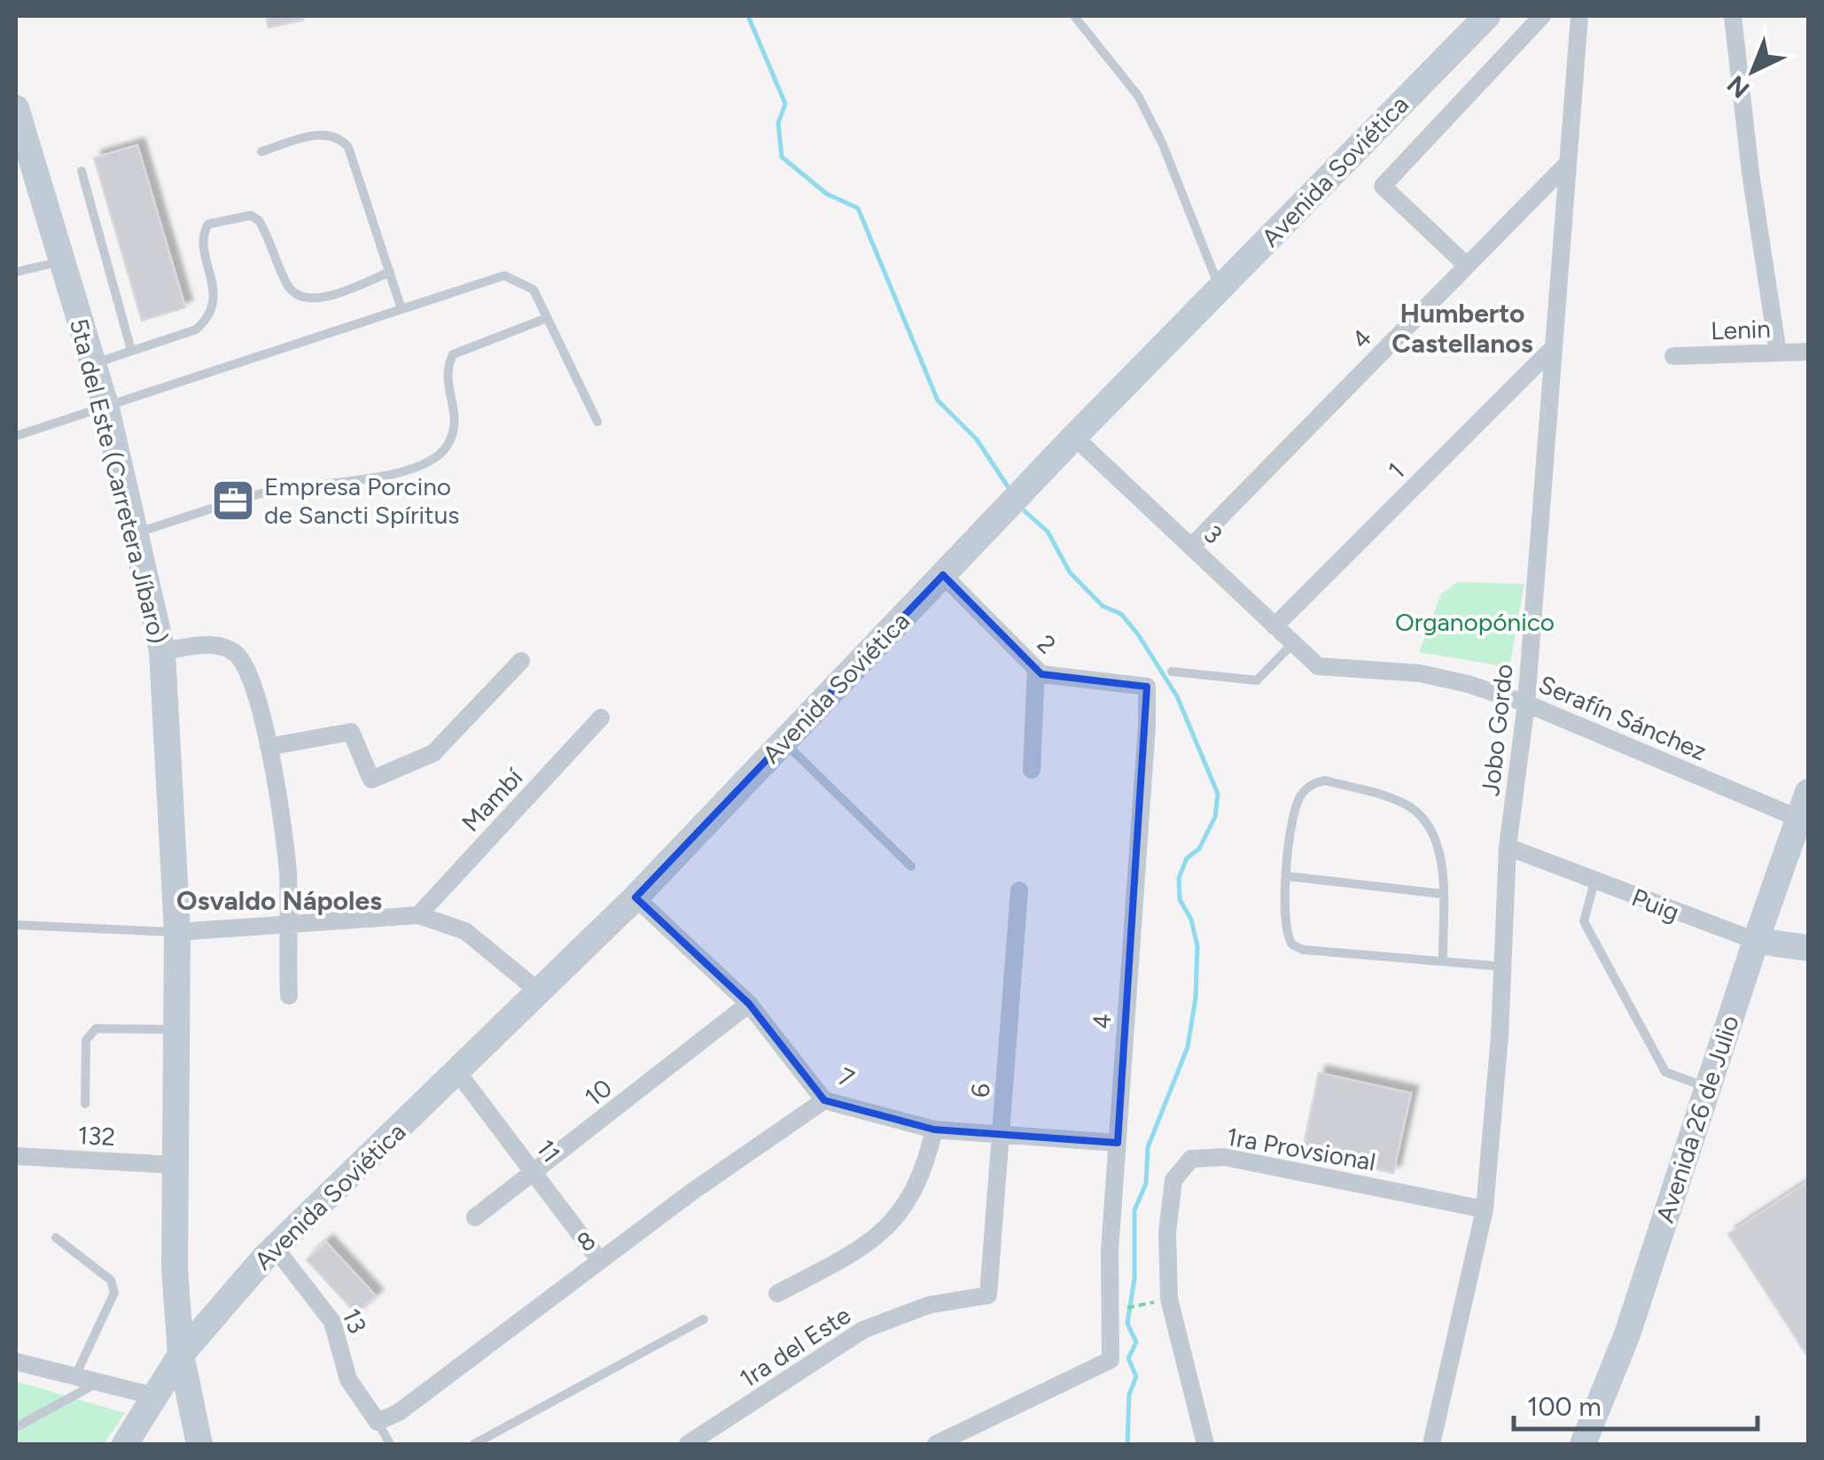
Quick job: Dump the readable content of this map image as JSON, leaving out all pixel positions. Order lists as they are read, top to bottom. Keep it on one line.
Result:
{"streets":{"main road":["Avenida Soviética","5ta del Este (Carretera Jíbaro)","Puig","Avenida 26 de Julio"],"street":["Lenin","4","1","3","2","Serafín Sánchez","Jobo Gordo","Mambí","7","6","10","132","1ra Provsional","11","8","13","1ra del Este"]},"crossings":[["Avenida Soviética","5ta del Este (Carretera Jíbaro)"],["Avenida Soviética","3"],["Avenida Soviética","2"],["Avenida Soviética","7"],["Avenida Soviética","11"],["Avenida Soviética","13"],["4","3"],["4","2"],["4","Jobo Gordo"],["4","7"],["1","3"],["1","Jobo Gordo"],["5ta del Este (Carretera Jíbaro)","132"],["3","Serafín Sánchez"],["Serafín Sánchez","Jobo Gordo"],["Serafín Sánchez","Avenida 26 de Julio"],["Jobo Gordo","Puig"],["Jobo Gordo","1ra Provsional"],["Puig","Avenida 26 de Julio"],["7","6"],["7","10"],["7","8"],["6","1ra del Este"],["10","11"],["11","8"],["8","13"]],"districts":["Humberto Castellanos","Osvaldo Nápoles"],"parks":["Organopónico"],"places":{"office":["Empresa Porcino de Sancti Spíritus"]},"scale_bar":"100 m","north":"bottom left"}
